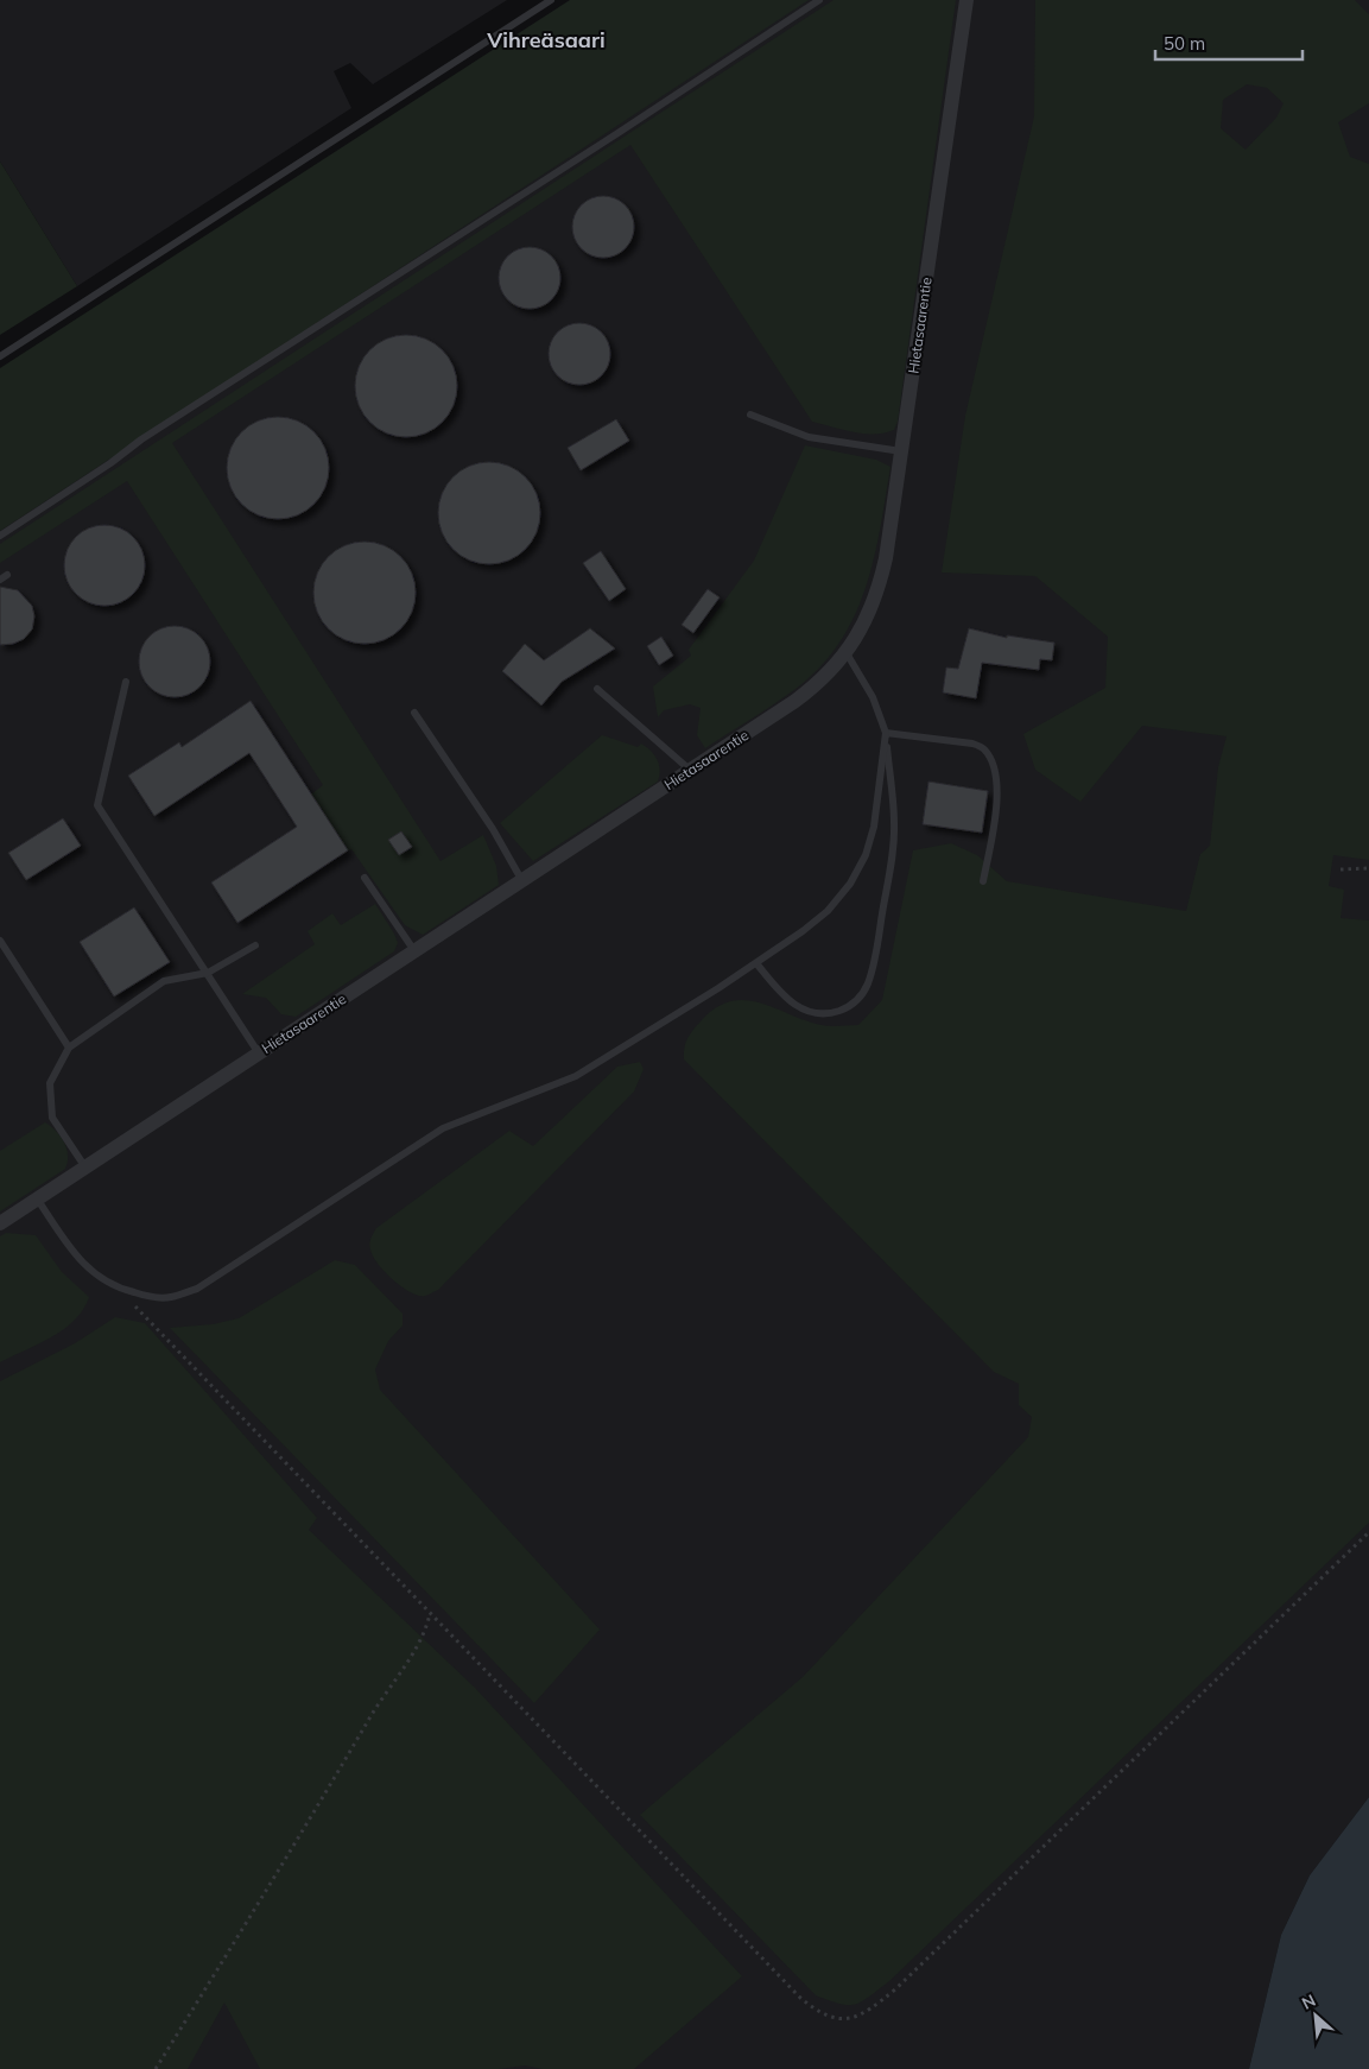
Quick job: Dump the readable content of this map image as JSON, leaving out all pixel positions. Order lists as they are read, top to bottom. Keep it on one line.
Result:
{"streets":{"street":["Hietasaarentie"]},"districts":["Vihreäsaari"],"scale_bar":"50 m","north":"top left"}
